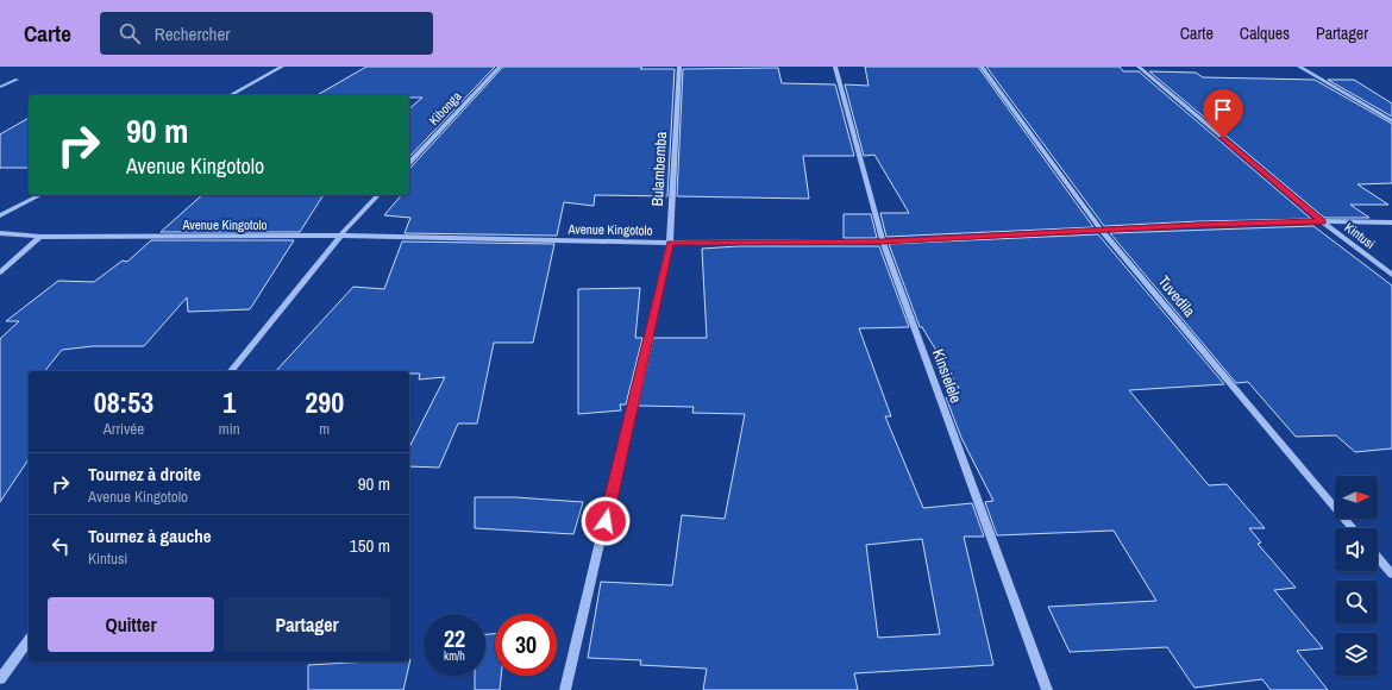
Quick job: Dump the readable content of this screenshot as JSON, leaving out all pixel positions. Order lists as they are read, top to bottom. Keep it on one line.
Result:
{"streets":{"street":["Kibonga","Bulambemba","Avenue Kingotolo","Kintusi","Tuvedila","Kinsielele"]},"crossings":[["Bulambemba","Avenue Kingotolo"],["Avenue Kingotolo","Kintusi"],["Avenue Kingotolo","Tuvedila"],["Avenue Kingotolo","Kinsielele"]],"north":"right","page":{"header":"Carte","search":"Rechercher","nav":["Carte","Calques","Partager"],"turn":["90 m","Avenue Kingotolo"],"eta":["08:53","Arrivée","1","min","290","m"],"list":[{"name":"Tournez à droite","note":"Avenue Kingotolo","value":"90 m"},{"name":"Tournez à gauche","note":"Kintusi","value":"150 m"}],"buttons":["Quitter","Partager"],"speed":"22 km/h","limit":"30"}}
